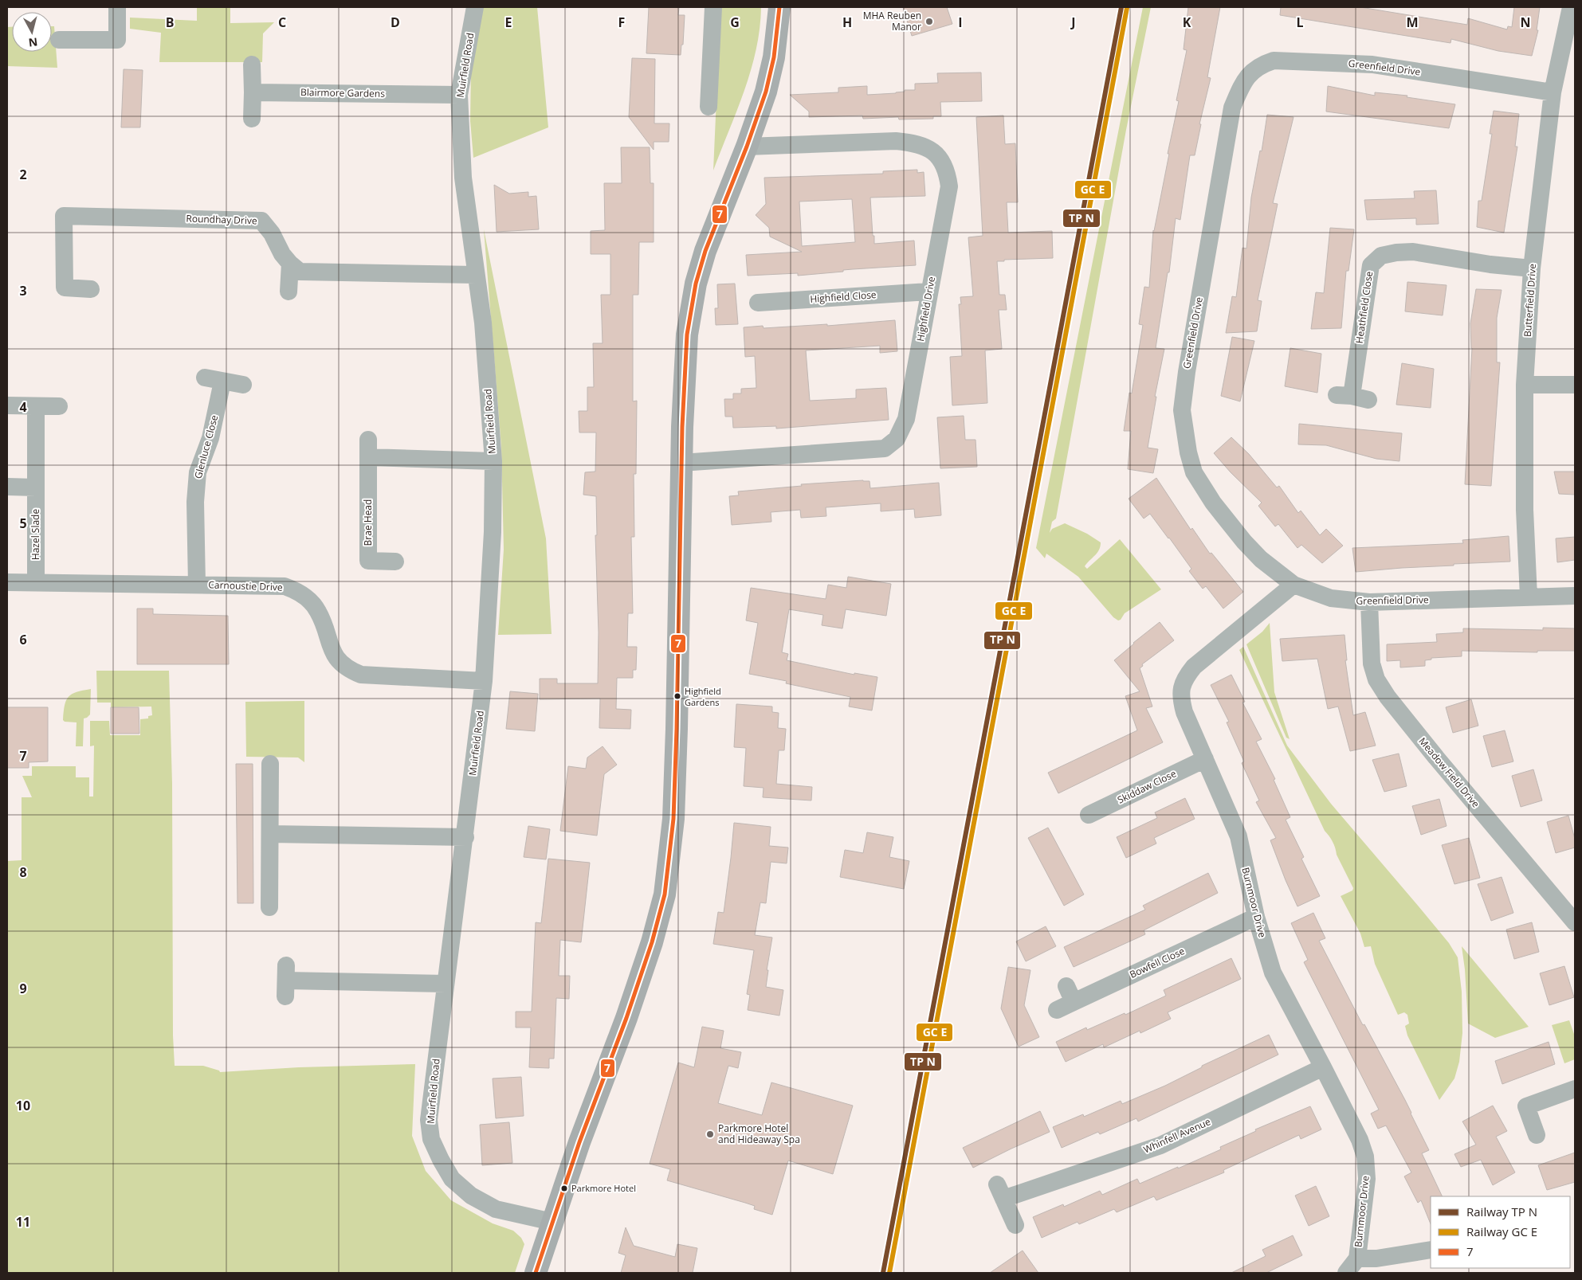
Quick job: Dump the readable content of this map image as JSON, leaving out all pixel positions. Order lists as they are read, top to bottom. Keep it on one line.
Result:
{"streets":{"street":["Muirfield Road","Greenfield Drive","Blairmore Gardens","Roundhay Drive","Highfield Close","Butterfield Drive","Heathfield Close","Highfield Drive","Glenluce Close","Brae Head","Hazel Slade","Carnoustie Drive","Meadow Field Drive","Skiddaw Close","Burnmoor Drive","Bowfell Close","Whinfell Avenue"]},"crossings":[["Muirfield Road","Blairmore Gardens"],["Muirfield Road","Roundhay Drive"],["Muirfield Road","Brae Head"],["Muirfield Road","Carnoustie Drive"],["Greenfield Drive","Butterfield Drive"],["Greenfield Drive","Meadow Field Drive"],["Greenfield Drive","Burnmoor Drive"],["Highfield Close","Highfield Drive"],["Butterfield Drive","Heathfield Close"],["Glenluce Close","Carnoustie Drive"],["Hazel Slade","Carnoustie Drive"],["Skiddaw Close","Burnmoor Drive"],["Burnmoor Drive","Bowfell Close"],["Burnmoor Drive","Whinfell Avenue"]],"places":["MHA Reuben Manor","Highfield Gardens","Parkmore Hotel and Hideaway Spa","Parkmore Hotel"],"lines":["transit line 7"],"legend":["Railway TP N","Railway GC E","7"],"north":"bottom","grid":{"columns":["B","C","D","E","F","G","H","I","J","K","L","M","N"],"rows":["2","3","4","5","6","7","8","9","10","11"]}}
